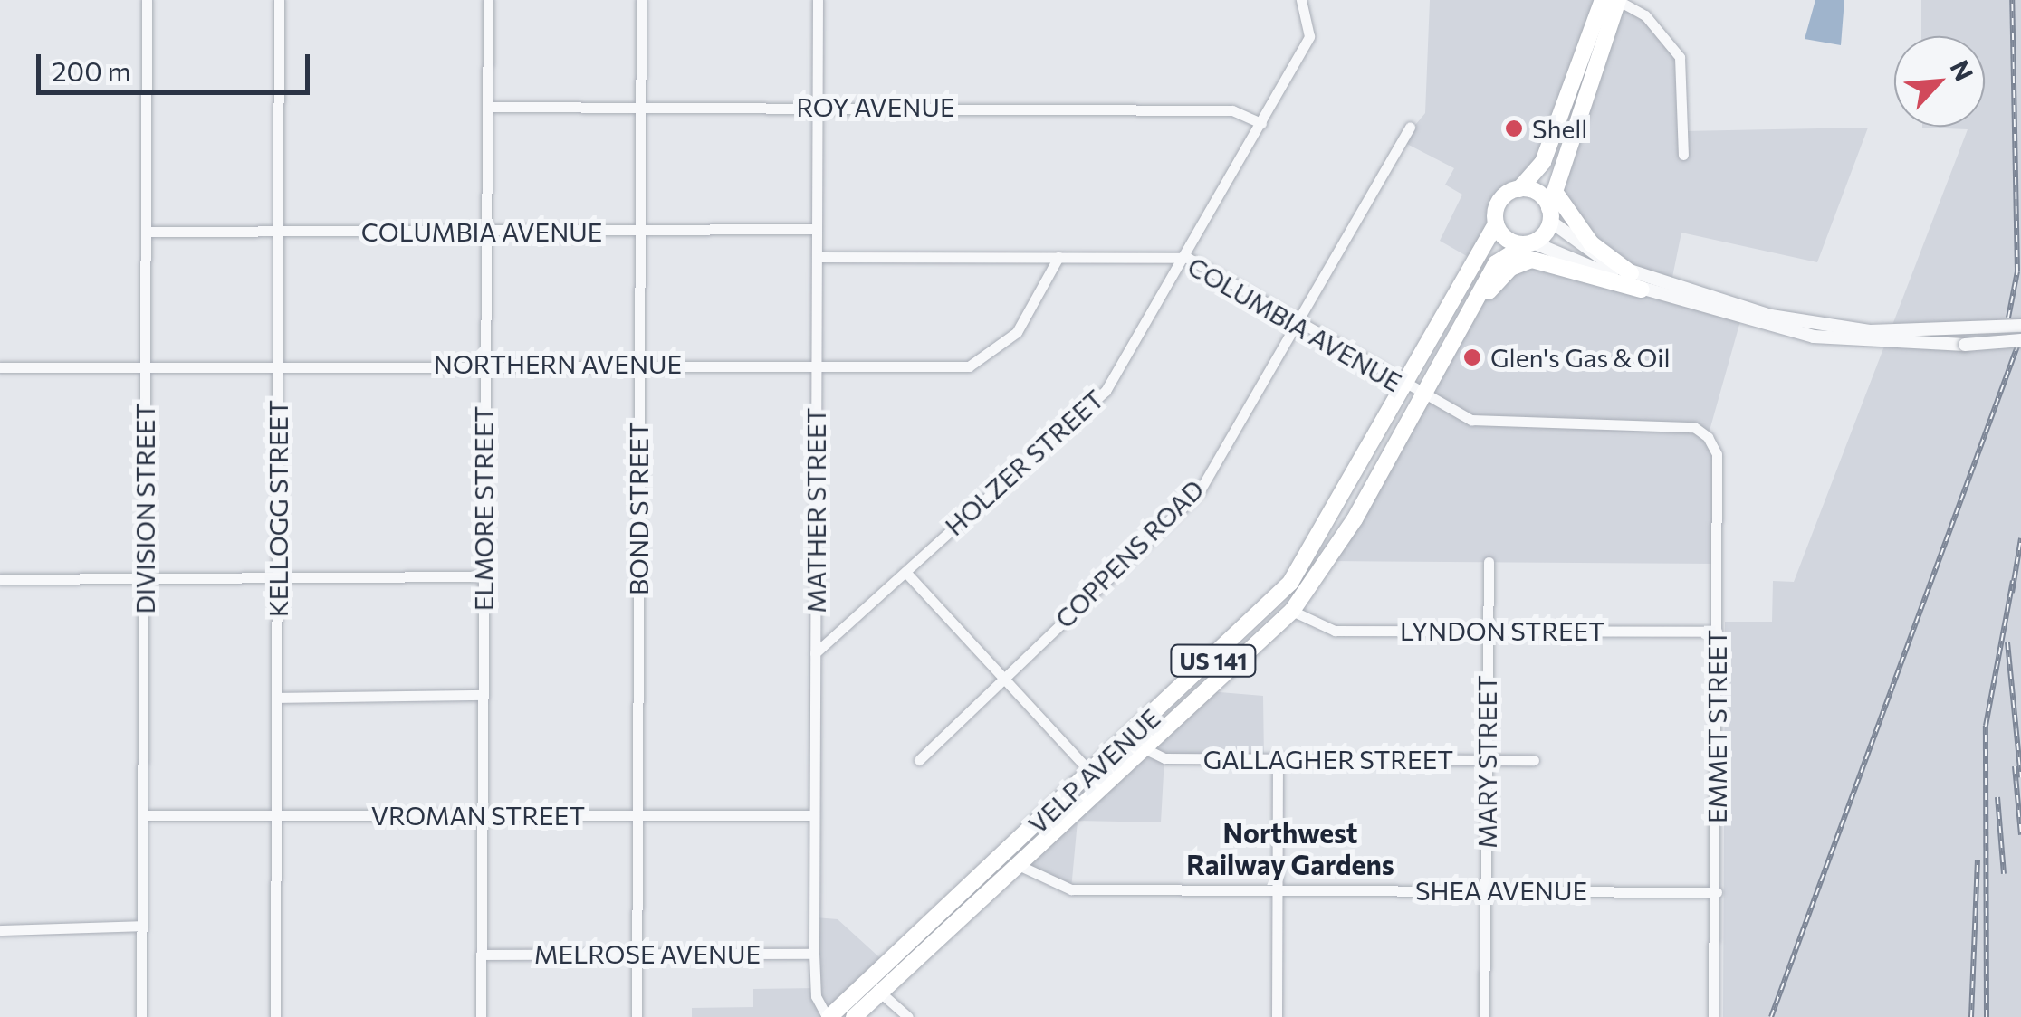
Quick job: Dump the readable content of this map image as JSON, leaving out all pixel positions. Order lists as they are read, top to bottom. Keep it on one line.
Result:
{"streets":{"main road":["US 141","VELP AVENUE"],"street":["ROY AVENUE","COLUMBIA AVENUE","NORTHERN AVENUE","HOLZER STREET","DIVISION STREET","KELLOGG STREET","ELMORE STREET","BOND STREET","MATHER STREET","COPPENS ROAD","LYNDON STREET","EMMET STREET","GALLAGHER STREET","MARY STREET","VROMAN STREET","SHEA AVENUE","MELROSE AVENUE"]},"crossings":[["ROY AVENUE","HOLZER STREET"],["ROY AVENUE","ELMORE STREET"],["ROY AVENUE","BOND STREET"],["ROY AVENUE","MATHER STREET"],["COLUMBIA AVENUE","NORTHERN AVENUE"],["COLUMBIA AVENUE","HOLZER STREET"],["COLUMBIA AVENUE","DIVISION STREET"],["COLUMBIA AVENUE","KELLOGG STREET"],["COLUMBIA AVENUE","ELMORE STREET"],["COLUMBIA AVENUE","BOND STREET"],["COLUMBIA AVENUE","MATHER STREET"],["COLUMBIA AVENUE","COPPENS ROAD"],["COLUMBIA AVENUE","EMMET STREET"],["COLUMBIA AVENUE","VELP AVENUE"],["NORTHERN AVENUE","DIVISION STREET"],["NORTHERN AVENUE","KELLOGG STREET"],["NORTHERN AVENUE","ELMORE STREET"],["NORTHERN AVENUE","BOND STREET"],["NORTHERN AVENUE","MATHER STREET"],["HOLZER STREET","MATHER STREET"],["DIVISION STREET","VROMAN STREET"],["KELLOGG STREET","VROMAN STREET"],["ELMORE STREET","VROMAN STREET"],["ELMORE STREET","MELROSE AVENUE"],["BOND STREET","VROMAN STREET"],["BOND STREET","MELROSE AVENUE"],["MATHER STREET","VELP AVENUE"],["MATHER STREET","VROMAN STREET"],["MATHER STREET","MELROSE AVENUE"],["LYNDON STREET","EMMET STREET"],["LYNDON STREET","MARY STREET"],["LYNDON STREET","VELP AVENUE"],["EMMET STREET","SHEA AVENUE"],["GALLAGHER STREET","MARY STREET"],["GALLAGHER STREET","VELP AVENUE"],["MARY STREET","SHEA AVENUE"],["VELP AVENUE","SHEA AVENUE"]],"districts":["Northwest Railway Gardens"],"places":["Shell","Glen's Gas & Oil"],"scale_bar":"200 m","north":"top right"}
